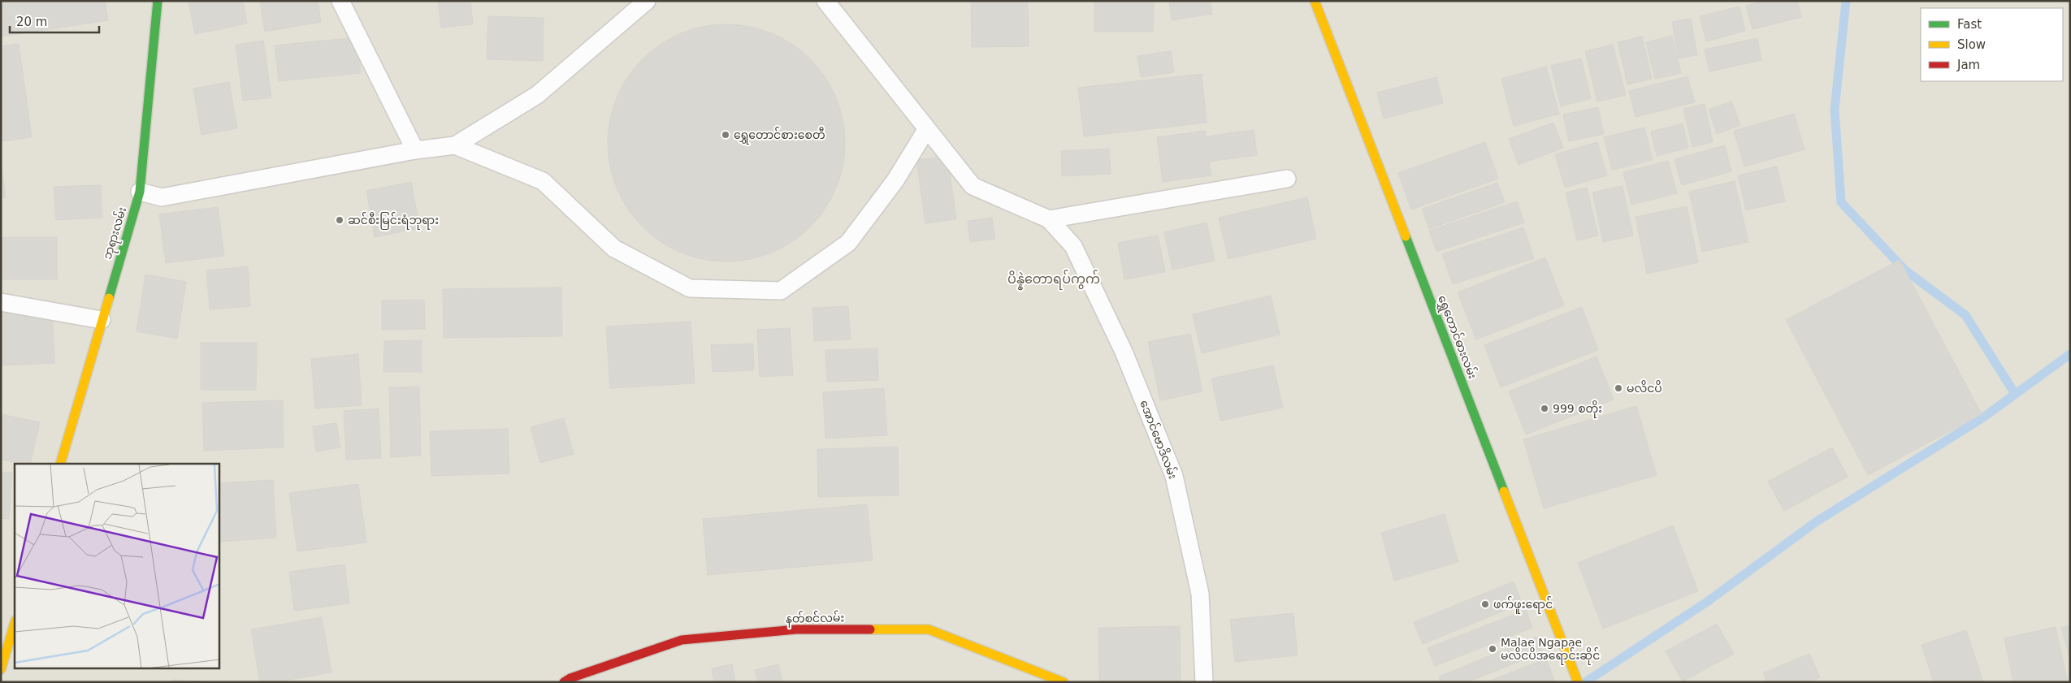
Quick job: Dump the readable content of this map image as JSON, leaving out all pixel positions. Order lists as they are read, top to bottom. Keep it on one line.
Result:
{"streets":{"street":["ဘုရားလမ်း","ရွှေတောင်ဓားလမ်း","နတ်စင်လမ်း"],"lane":["အောင်ဗောဒိလမ်း"]},"districts":["ပိန္နဲတောရပ်ကွက်"],"places":["ရွှေတောင်စားစေတီ","ဆင်စီးမြင်းရံဘုရား","မလိငပိ","999 စတိုး","ဖက်ဖူးရောင်","Malae Ngapae မလိငပိအရောင်းဆိုင်"],"legend":["Fast","Slow","Jam"],"scale_bar":"20 m"}
